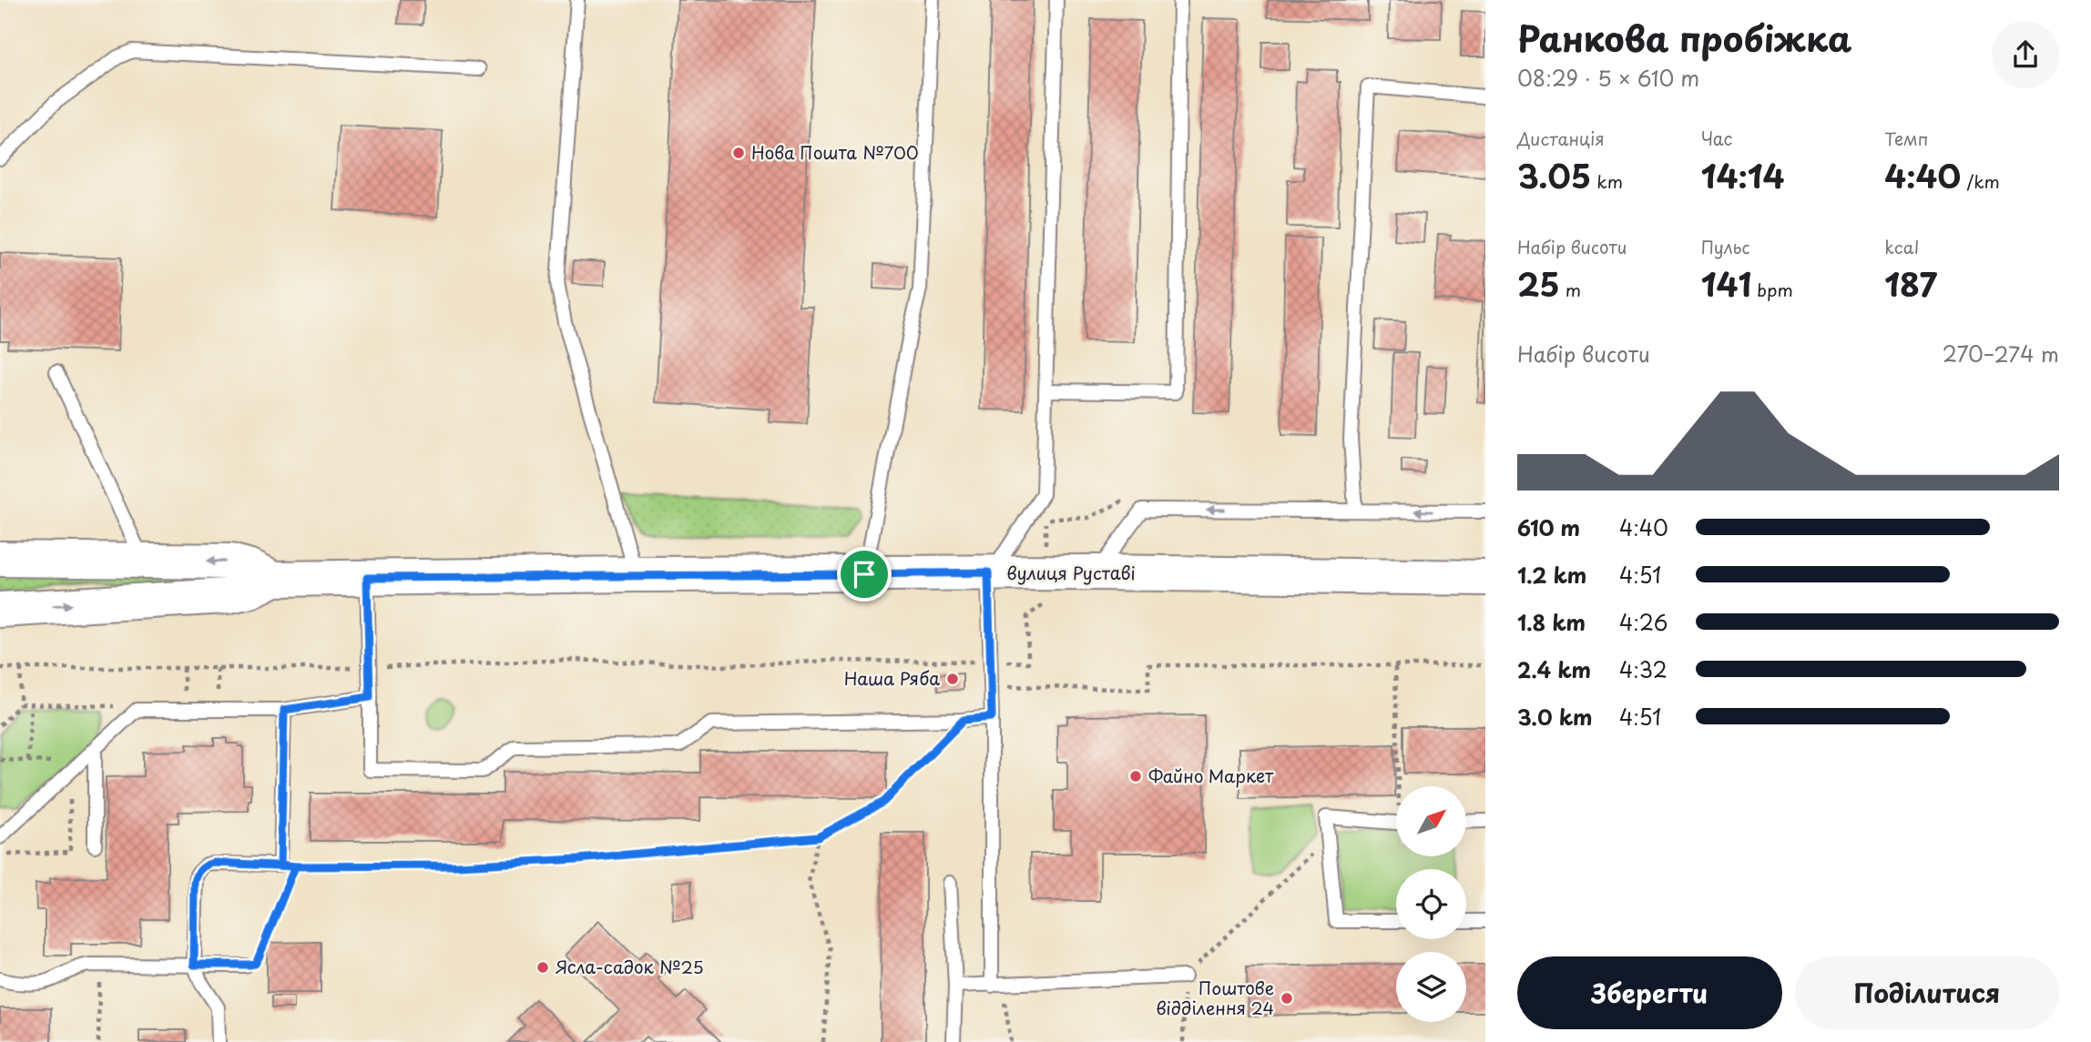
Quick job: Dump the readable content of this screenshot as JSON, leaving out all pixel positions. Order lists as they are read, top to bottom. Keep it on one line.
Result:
{"streets":{"main road":["вулиця Руставі"]},"places":["Нова Пошта №700","Наша Ряба","Файно Маркет","Ясла-садок №25","Поштове відділення 24"],"north":"top right","page":{"heading":["Ранкова пробіжка","08:29 · 5 × 610 m"],"stats":[["Дистанція","3.05 km"],["Час","14:14"],["Темп","4:40 /km"],["Набір висоти","25 m"],["Пульс","141 bpm"],["kcal","187"]],"chart":["Набір висоти","270–274 m"],"list":[{"name":"610 m","note":"4:40"},{"name":"1.2 km","note":"4:51"},{"name":"1.8 km","note":"4:26"},{"name":"2.4 km","note":"4:32"},{"name":"3.0 km","note":"4:51"}],"buttons":["Зберегти","Поділитися"]}}
